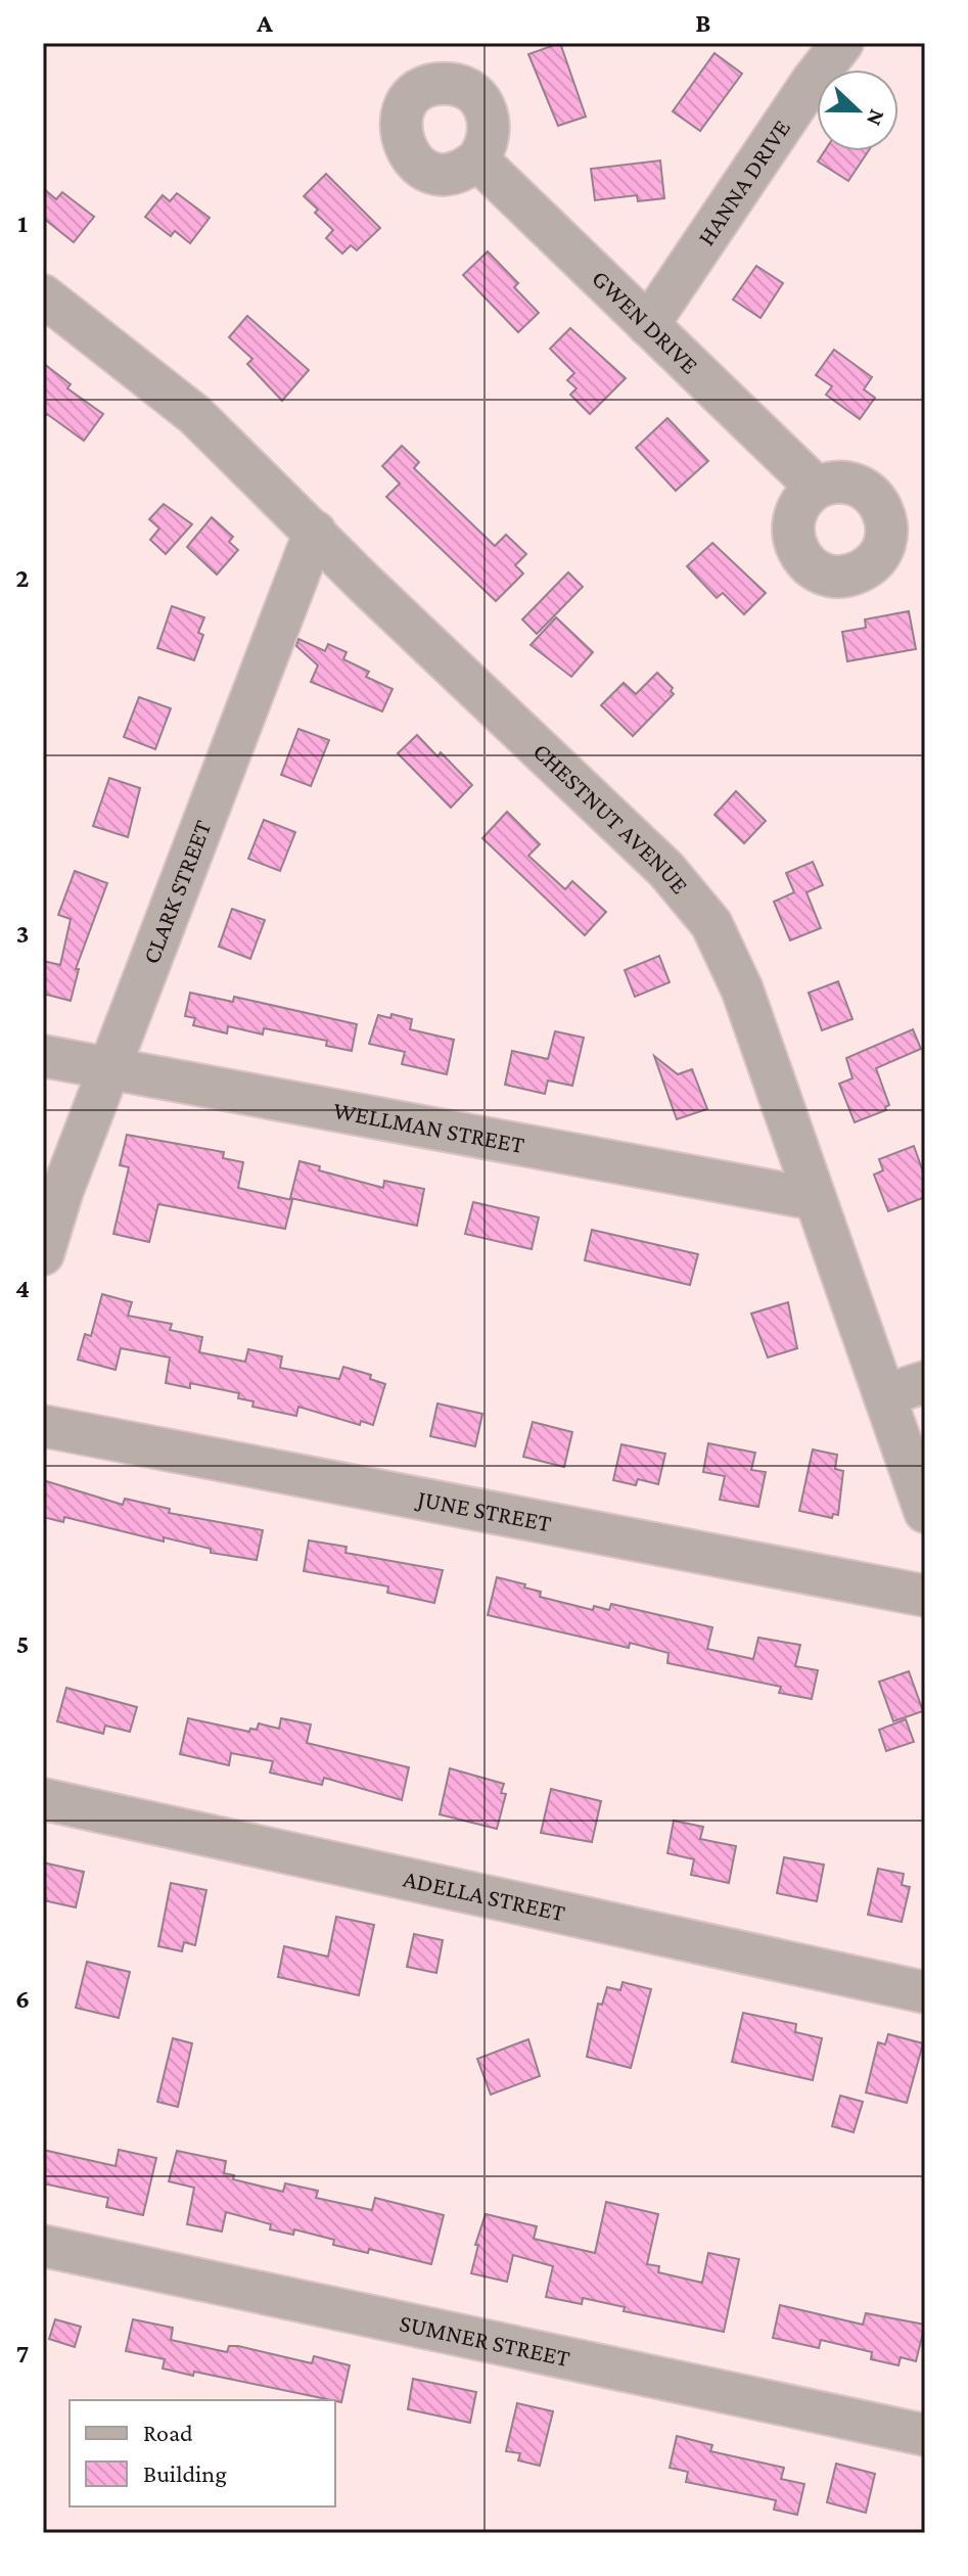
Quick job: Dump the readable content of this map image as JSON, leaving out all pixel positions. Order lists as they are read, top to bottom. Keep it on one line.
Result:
{"streets":{"street":["HANNA DRIVE","GWEN DRIVE","CHESTNUT AVENUE","CLARK STREET","WELLMAN STREET","JUNE STREET","ADELLA STREET","SUMNER STREET"]},"crossings":[["HANNA DRIVE","GWEN DRIVE"],["CHESTNUT AVENUE","CLARK STREET"],["CHESTNUT AVENUE","WELLMAN STREET"],["CLARK STREET","WELLMAN STREET"]],"legend":["Road","Building"],"north":"right","grid":{"columns":["A","B"],"rows":["1","2","3","4","5","6","7"]}}
